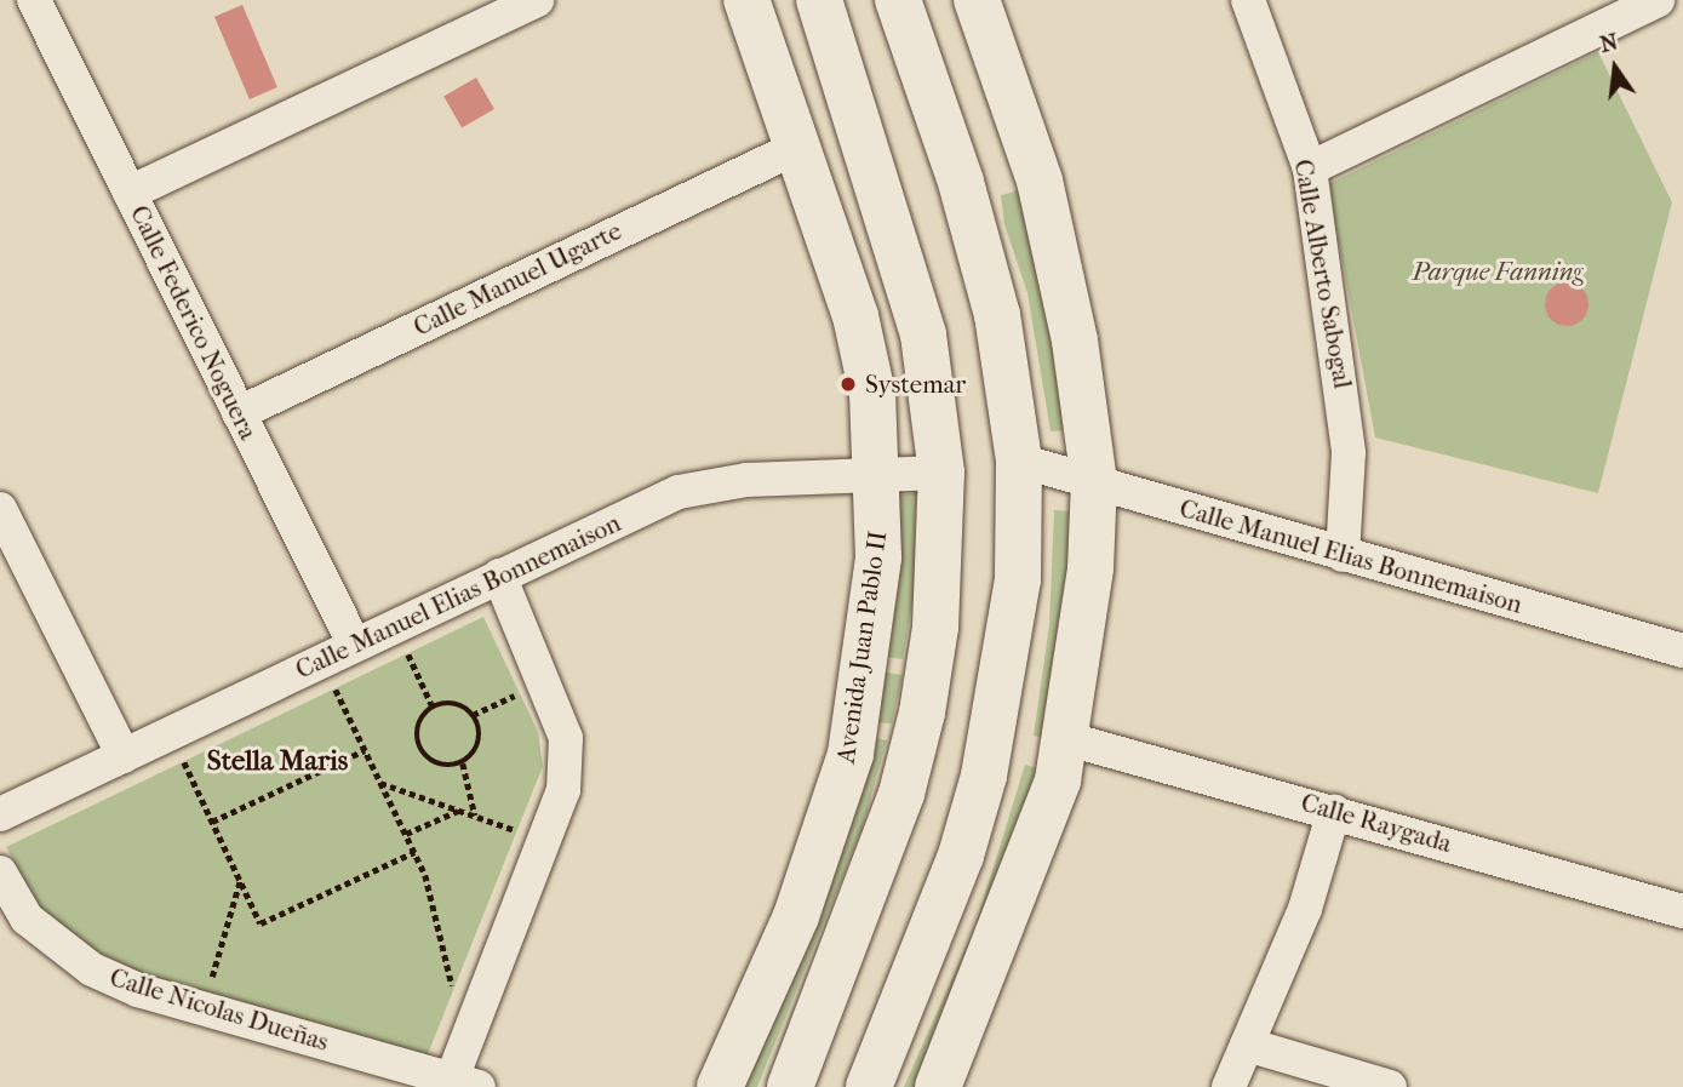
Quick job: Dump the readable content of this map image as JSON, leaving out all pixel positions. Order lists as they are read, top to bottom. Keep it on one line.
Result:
{"streets":{"main road":["Avenida Juan Pablo II"],"street":["Calle Alberto Sabogal","Calle Manuel Ugarte","Calle Federico Noguera","Calle Manuel Elias Bonnemaison","Calle Raygada","Calle Nicolas Dueñas"]},"crossings":[["Calle Alberto Sabogal","Calle Manuel Elias Bonnemaison"],["Calle Manuel Ugarte","Calle Federico Noguera"],["Calle Manuel Ugarte","Avenida Juan Pablo II"],["Calle Federico Noguera","Calle Manuel Elias Bonnemaison"],["Calle Manuel Elias Bonnemaison","Avenida Juan Pablo II"]],"districts":["Stella Maris"],"parks":["Parque Fanning"],"places":["Systemar"],"north":"top"}
